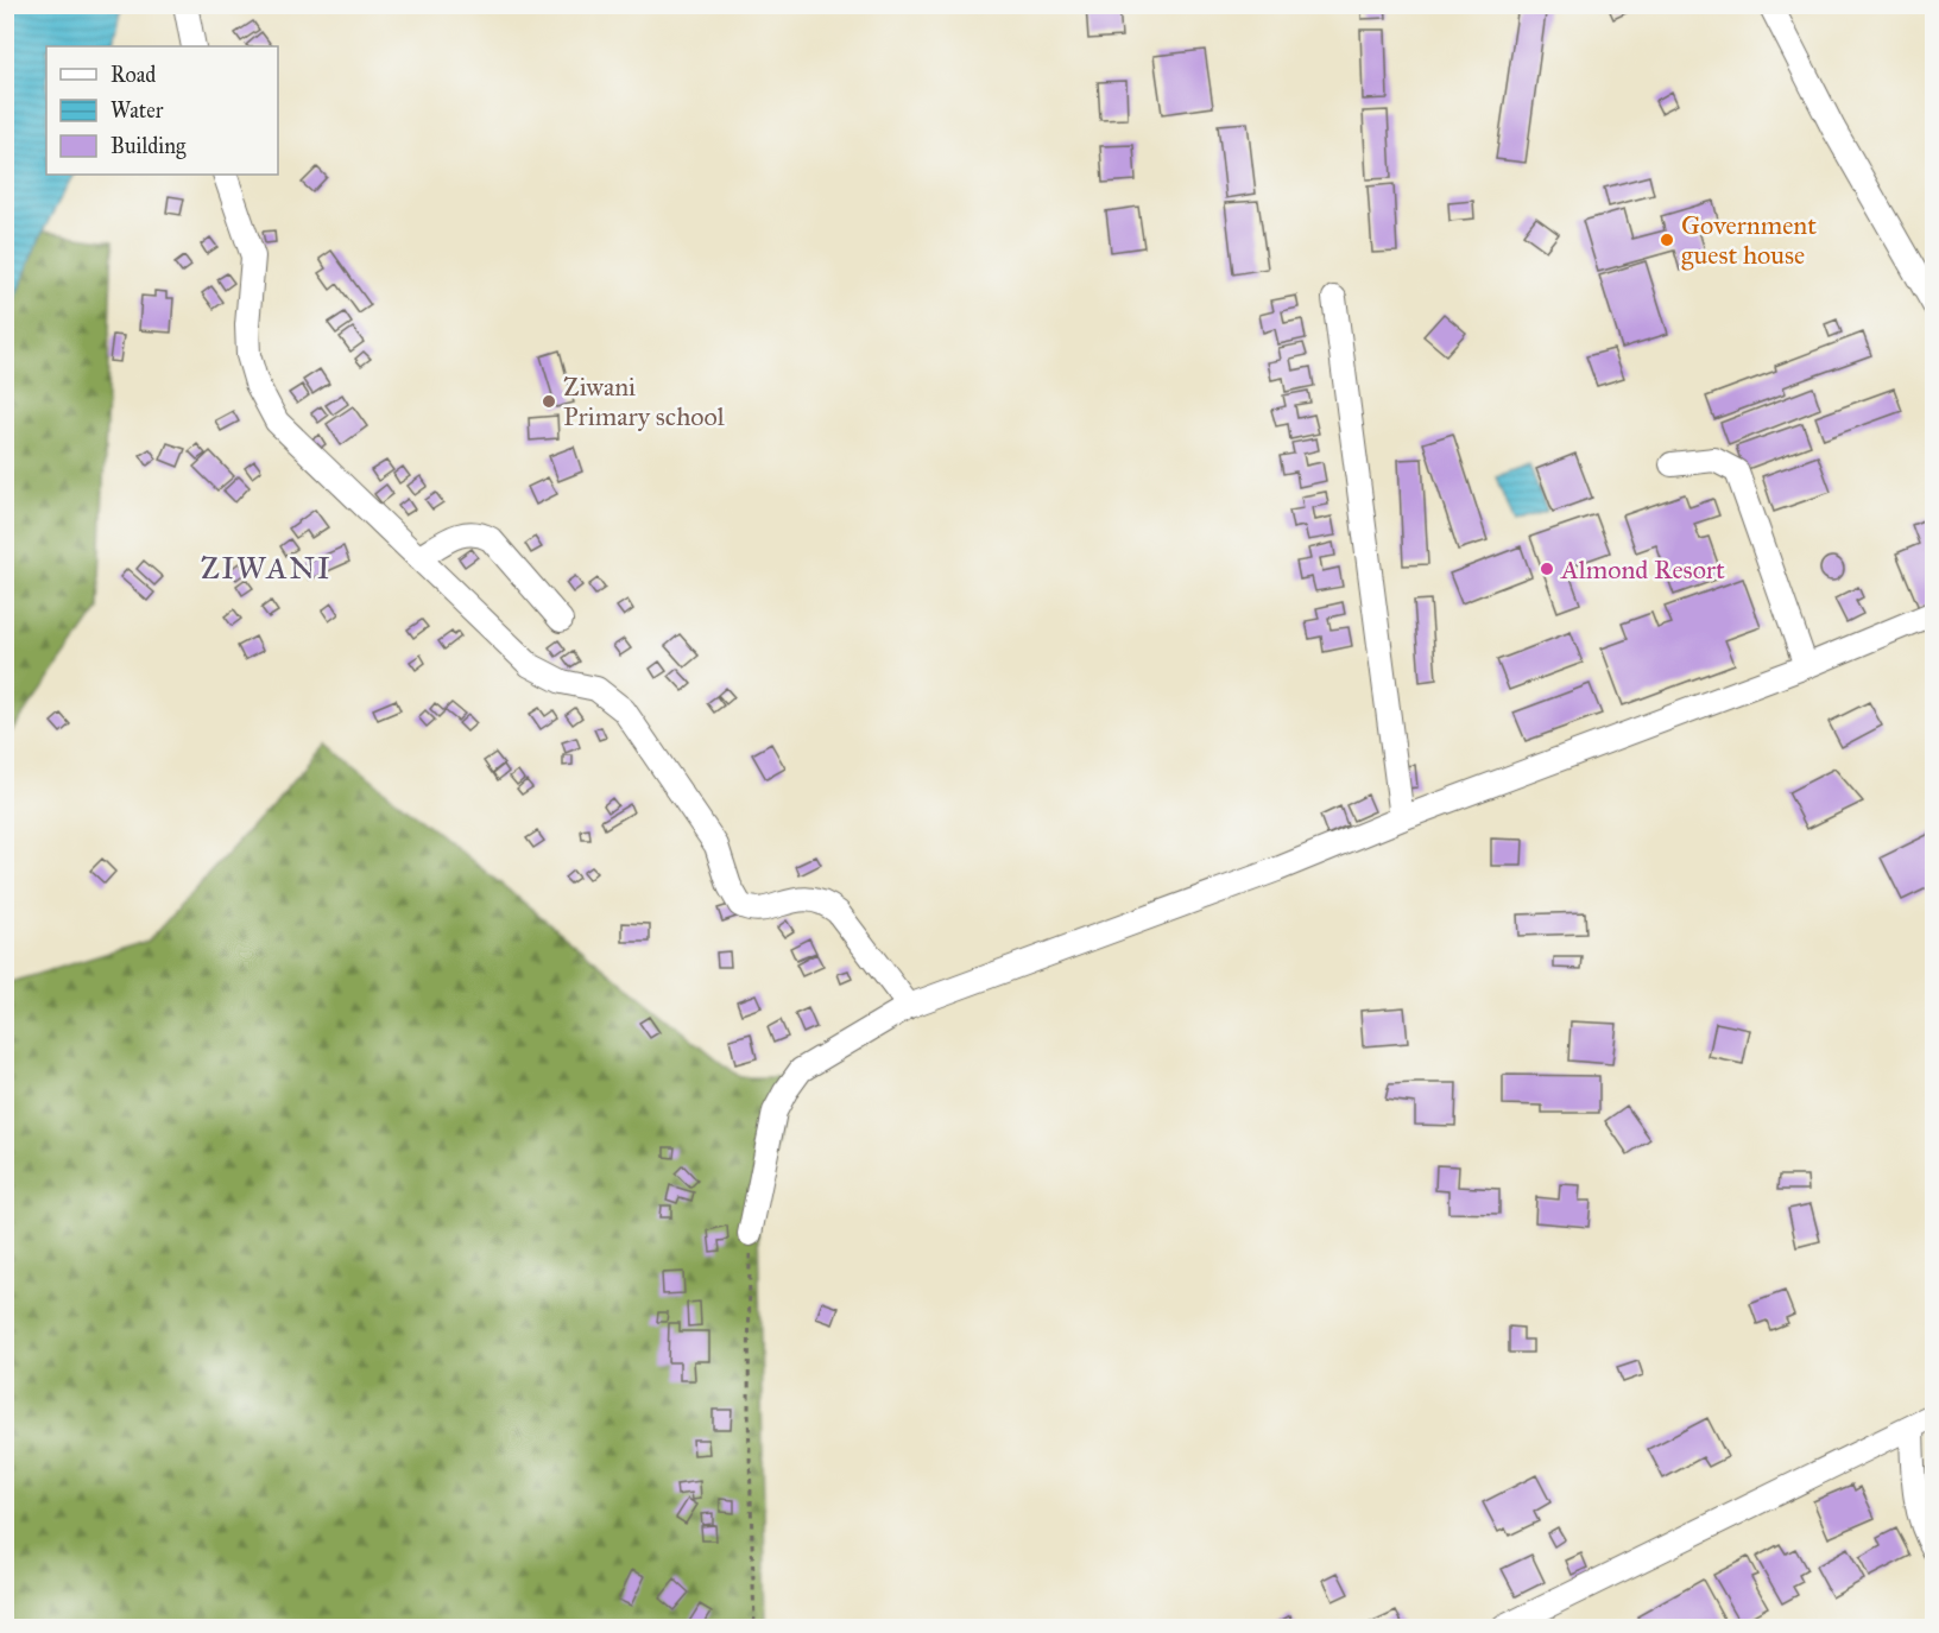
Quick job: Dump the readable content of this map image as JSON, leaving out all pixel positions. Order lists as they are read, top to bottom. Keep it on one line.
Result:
{"districts":["ZIWANI"],"places":["Government guest house","Ziwani Primary school","Almond Resort"],"legend":["Road","Water","Building"]}
